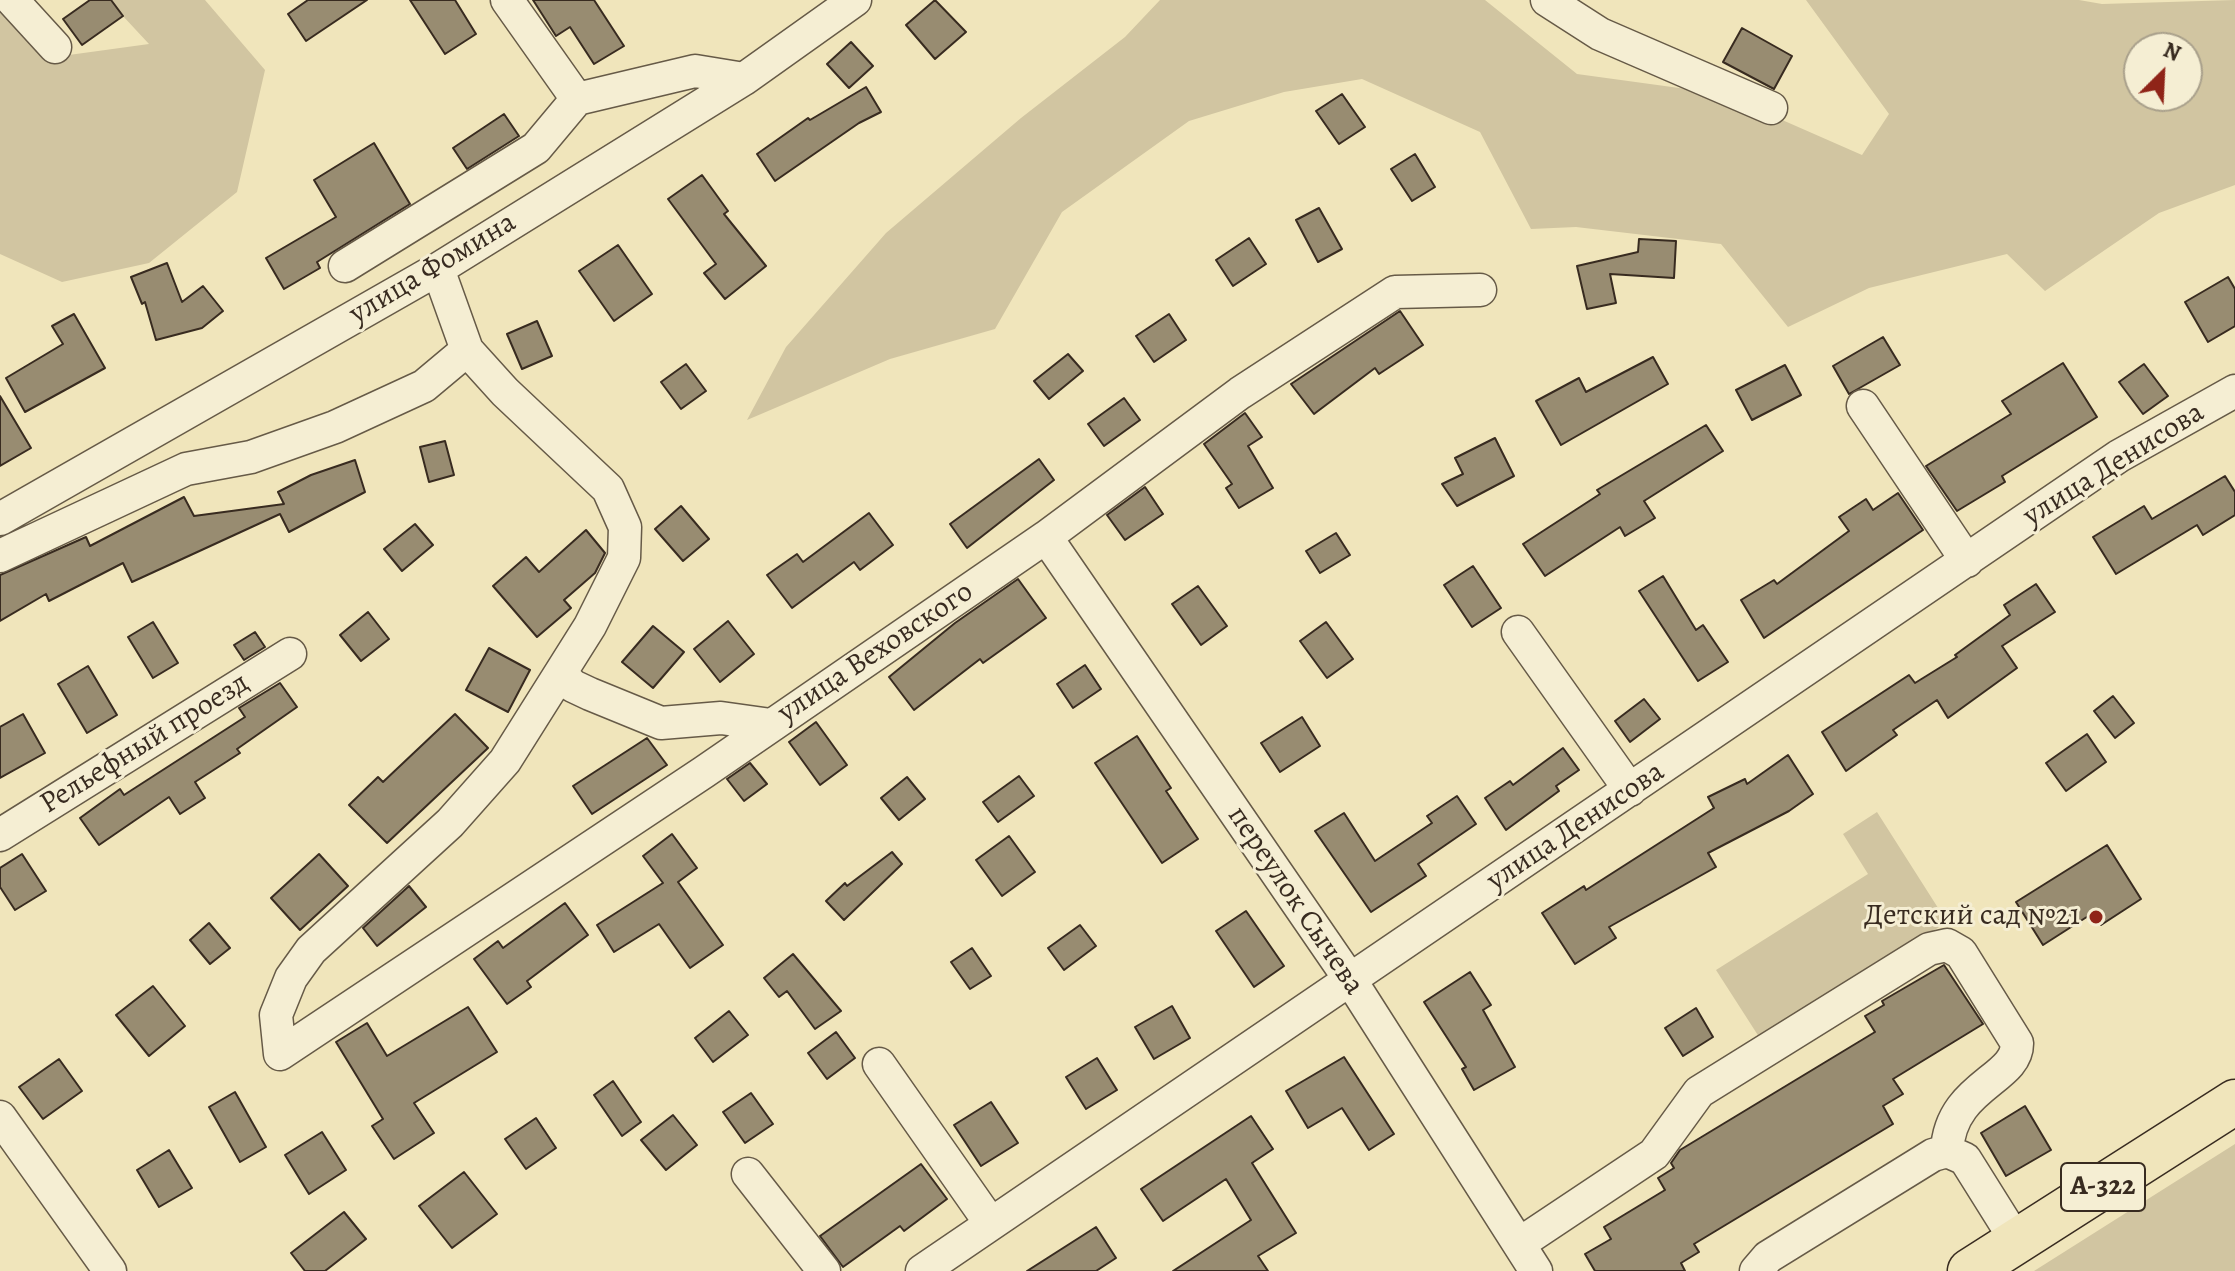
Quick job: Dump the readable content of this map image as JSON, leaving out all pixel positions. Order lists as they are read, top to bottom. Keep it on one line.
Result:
{"streets":{"highway":["А-322"],"street":["улица Фомина","улица Денисова","улица Веховского","Рельефный проезд","переулок Сычева"]},"crossings":[["улица Денисова","переулок Сычева"],["улица Веховского","переулок Сычева"]],"places":["Детский сад №21"],"north":"top right"}
